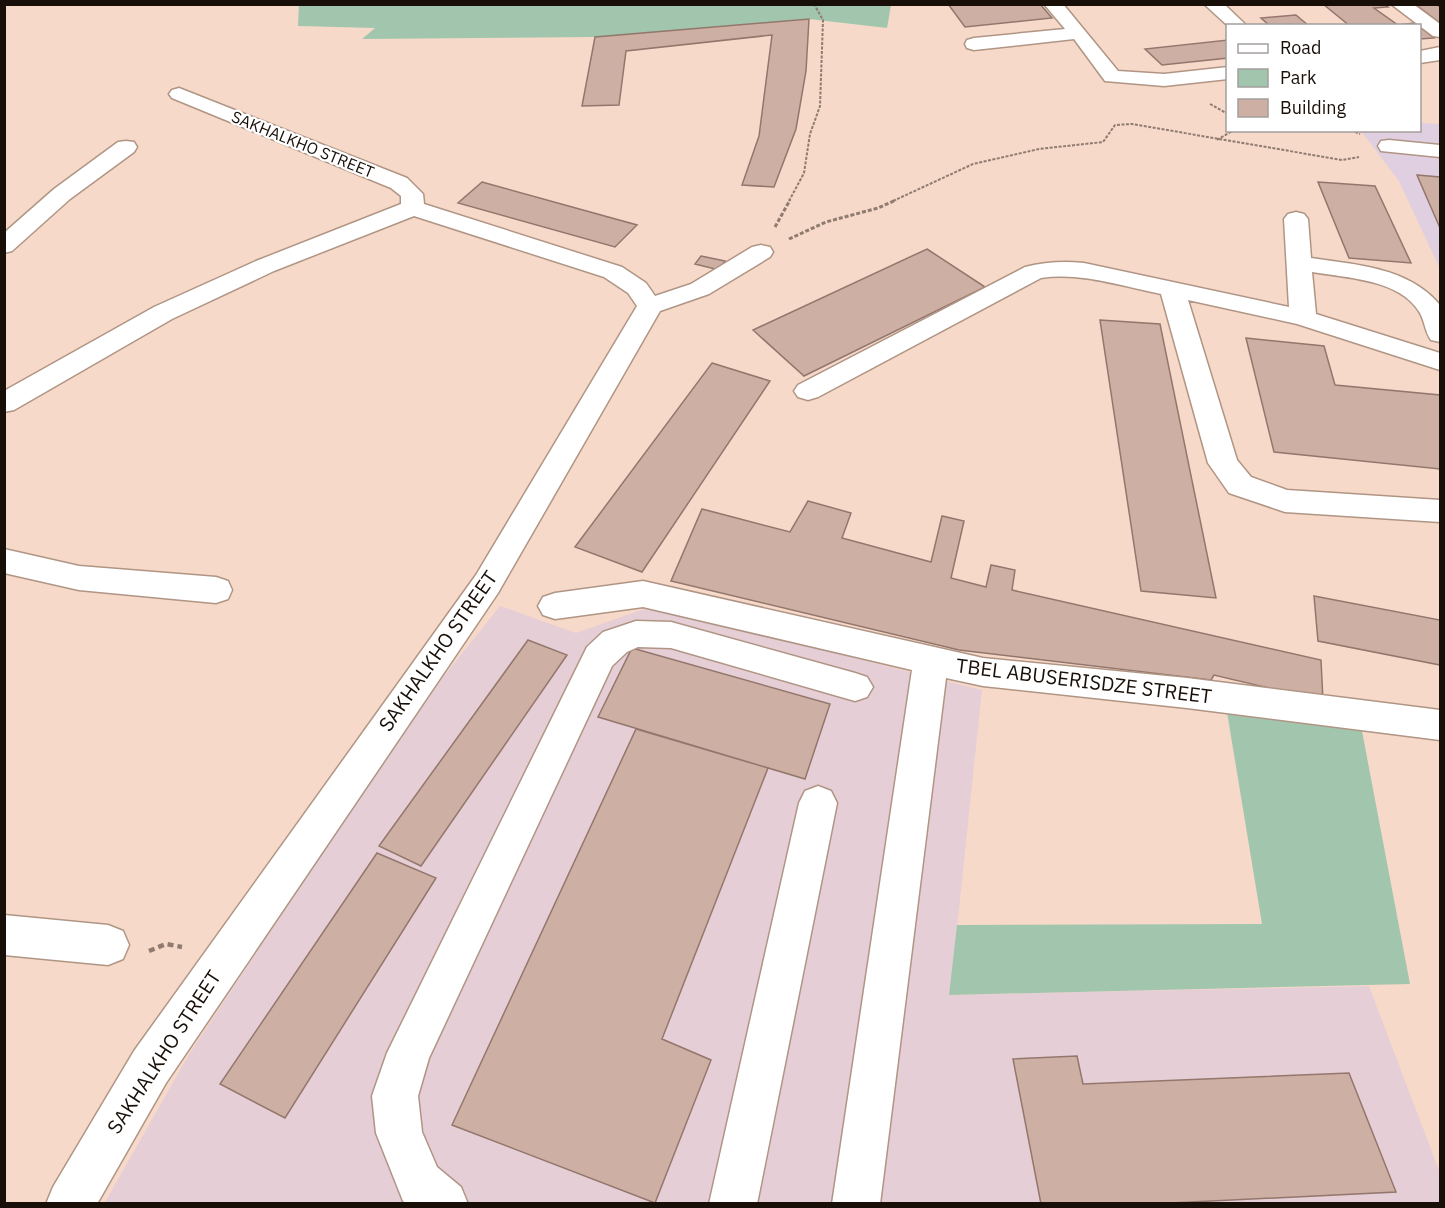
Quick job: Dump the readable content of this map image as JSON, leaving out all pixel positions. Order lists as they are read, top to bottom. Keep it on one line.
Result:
{"streets":{"street":["SAKHALKHO STREET","TBEL ABUSERISDZE STREET"]},"legend":["Road","Park","Building"]}
